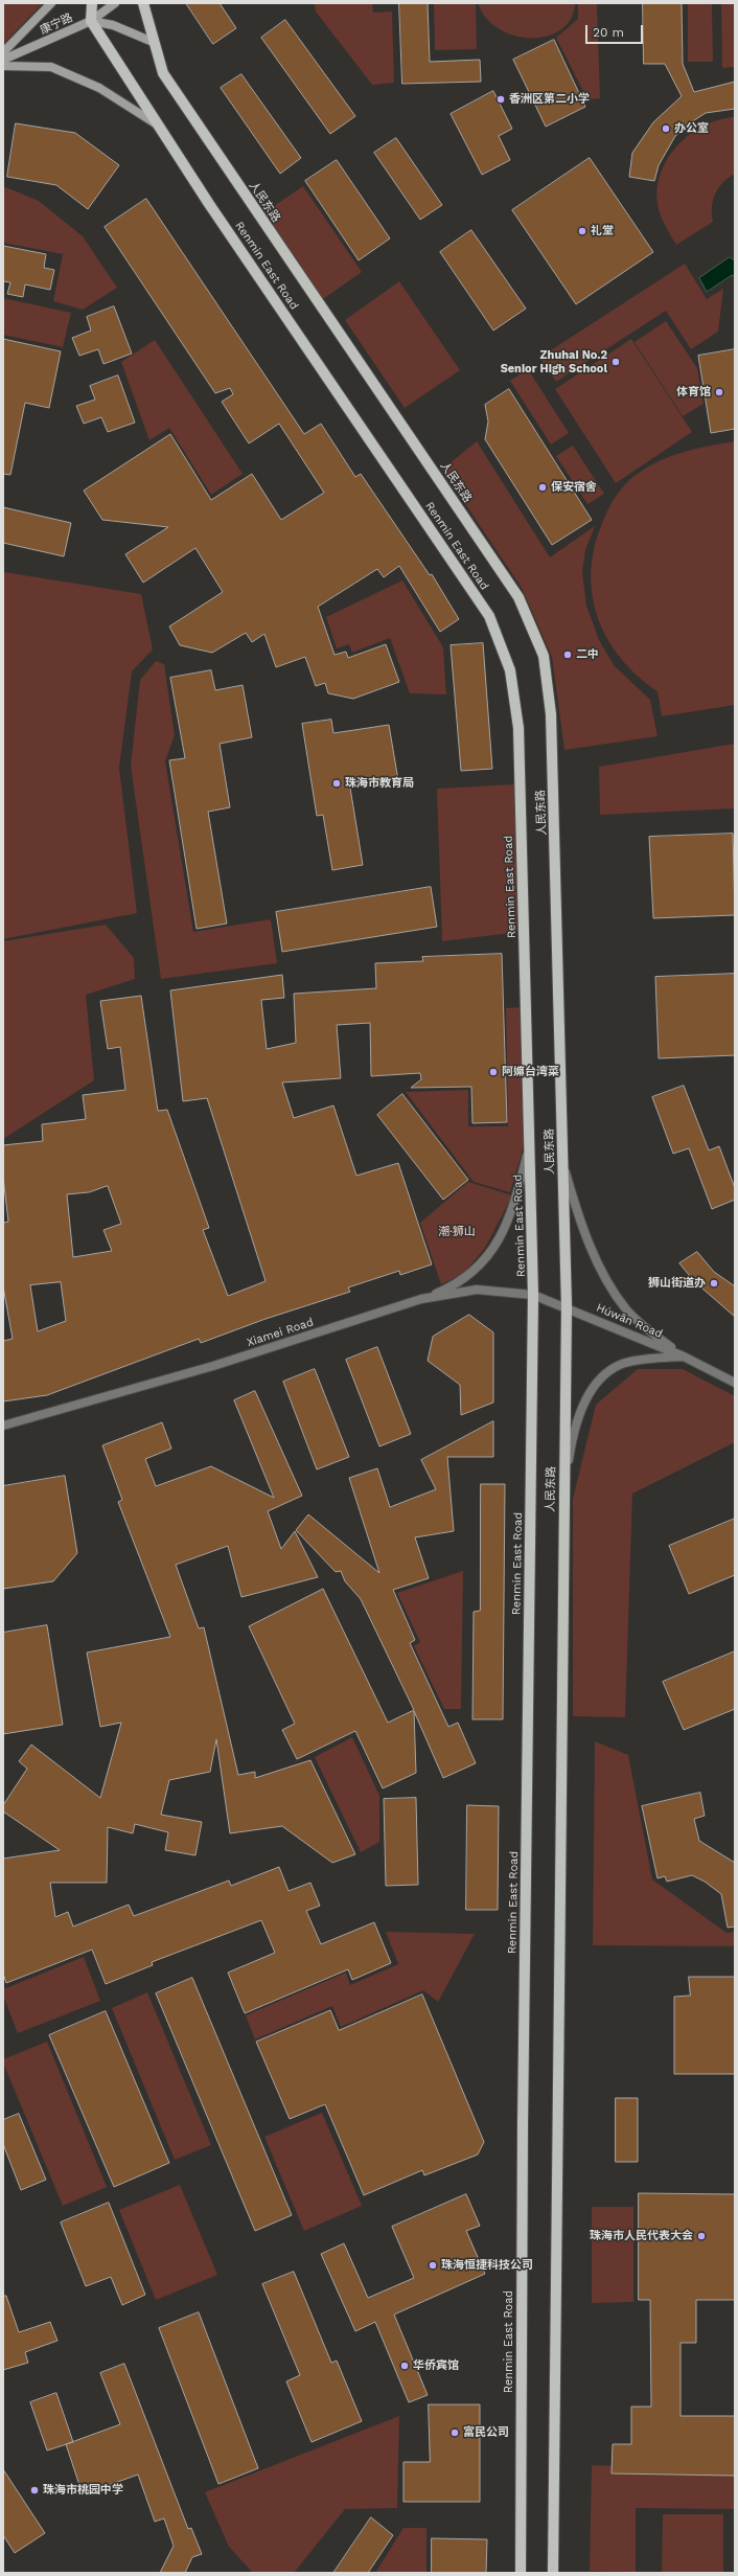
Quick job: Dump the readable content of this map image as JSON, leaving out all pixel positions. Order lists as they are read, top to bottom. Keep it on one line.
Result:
{"streets":{"main road":["康宁路","人民东路","Renmin East Road"],"street":["Húwān Road","Xiamei Road"]},"crossings":[["康宁路","Renmin East Road"],["人民东路","Húwān Road"],["人民东路","Xiamei Road"],["Renmin East Road","Xiamei Road"],["Húwān Road","Xiamei Road"]],"parks":["潮·狮山"],"places":["香洲区第二小学","办公室","礼堂","Zhuhai No.2 Senior High School","体育馆","保安宿舍","二中","珠海市教育局","阿嫲台湾菜","狮山街道办","珠海市人民代表大会","珠海恒捷科技公司","华侨宾馆","富民公司","珠海市桃园中学"],"scale_bar":"20 m"}
